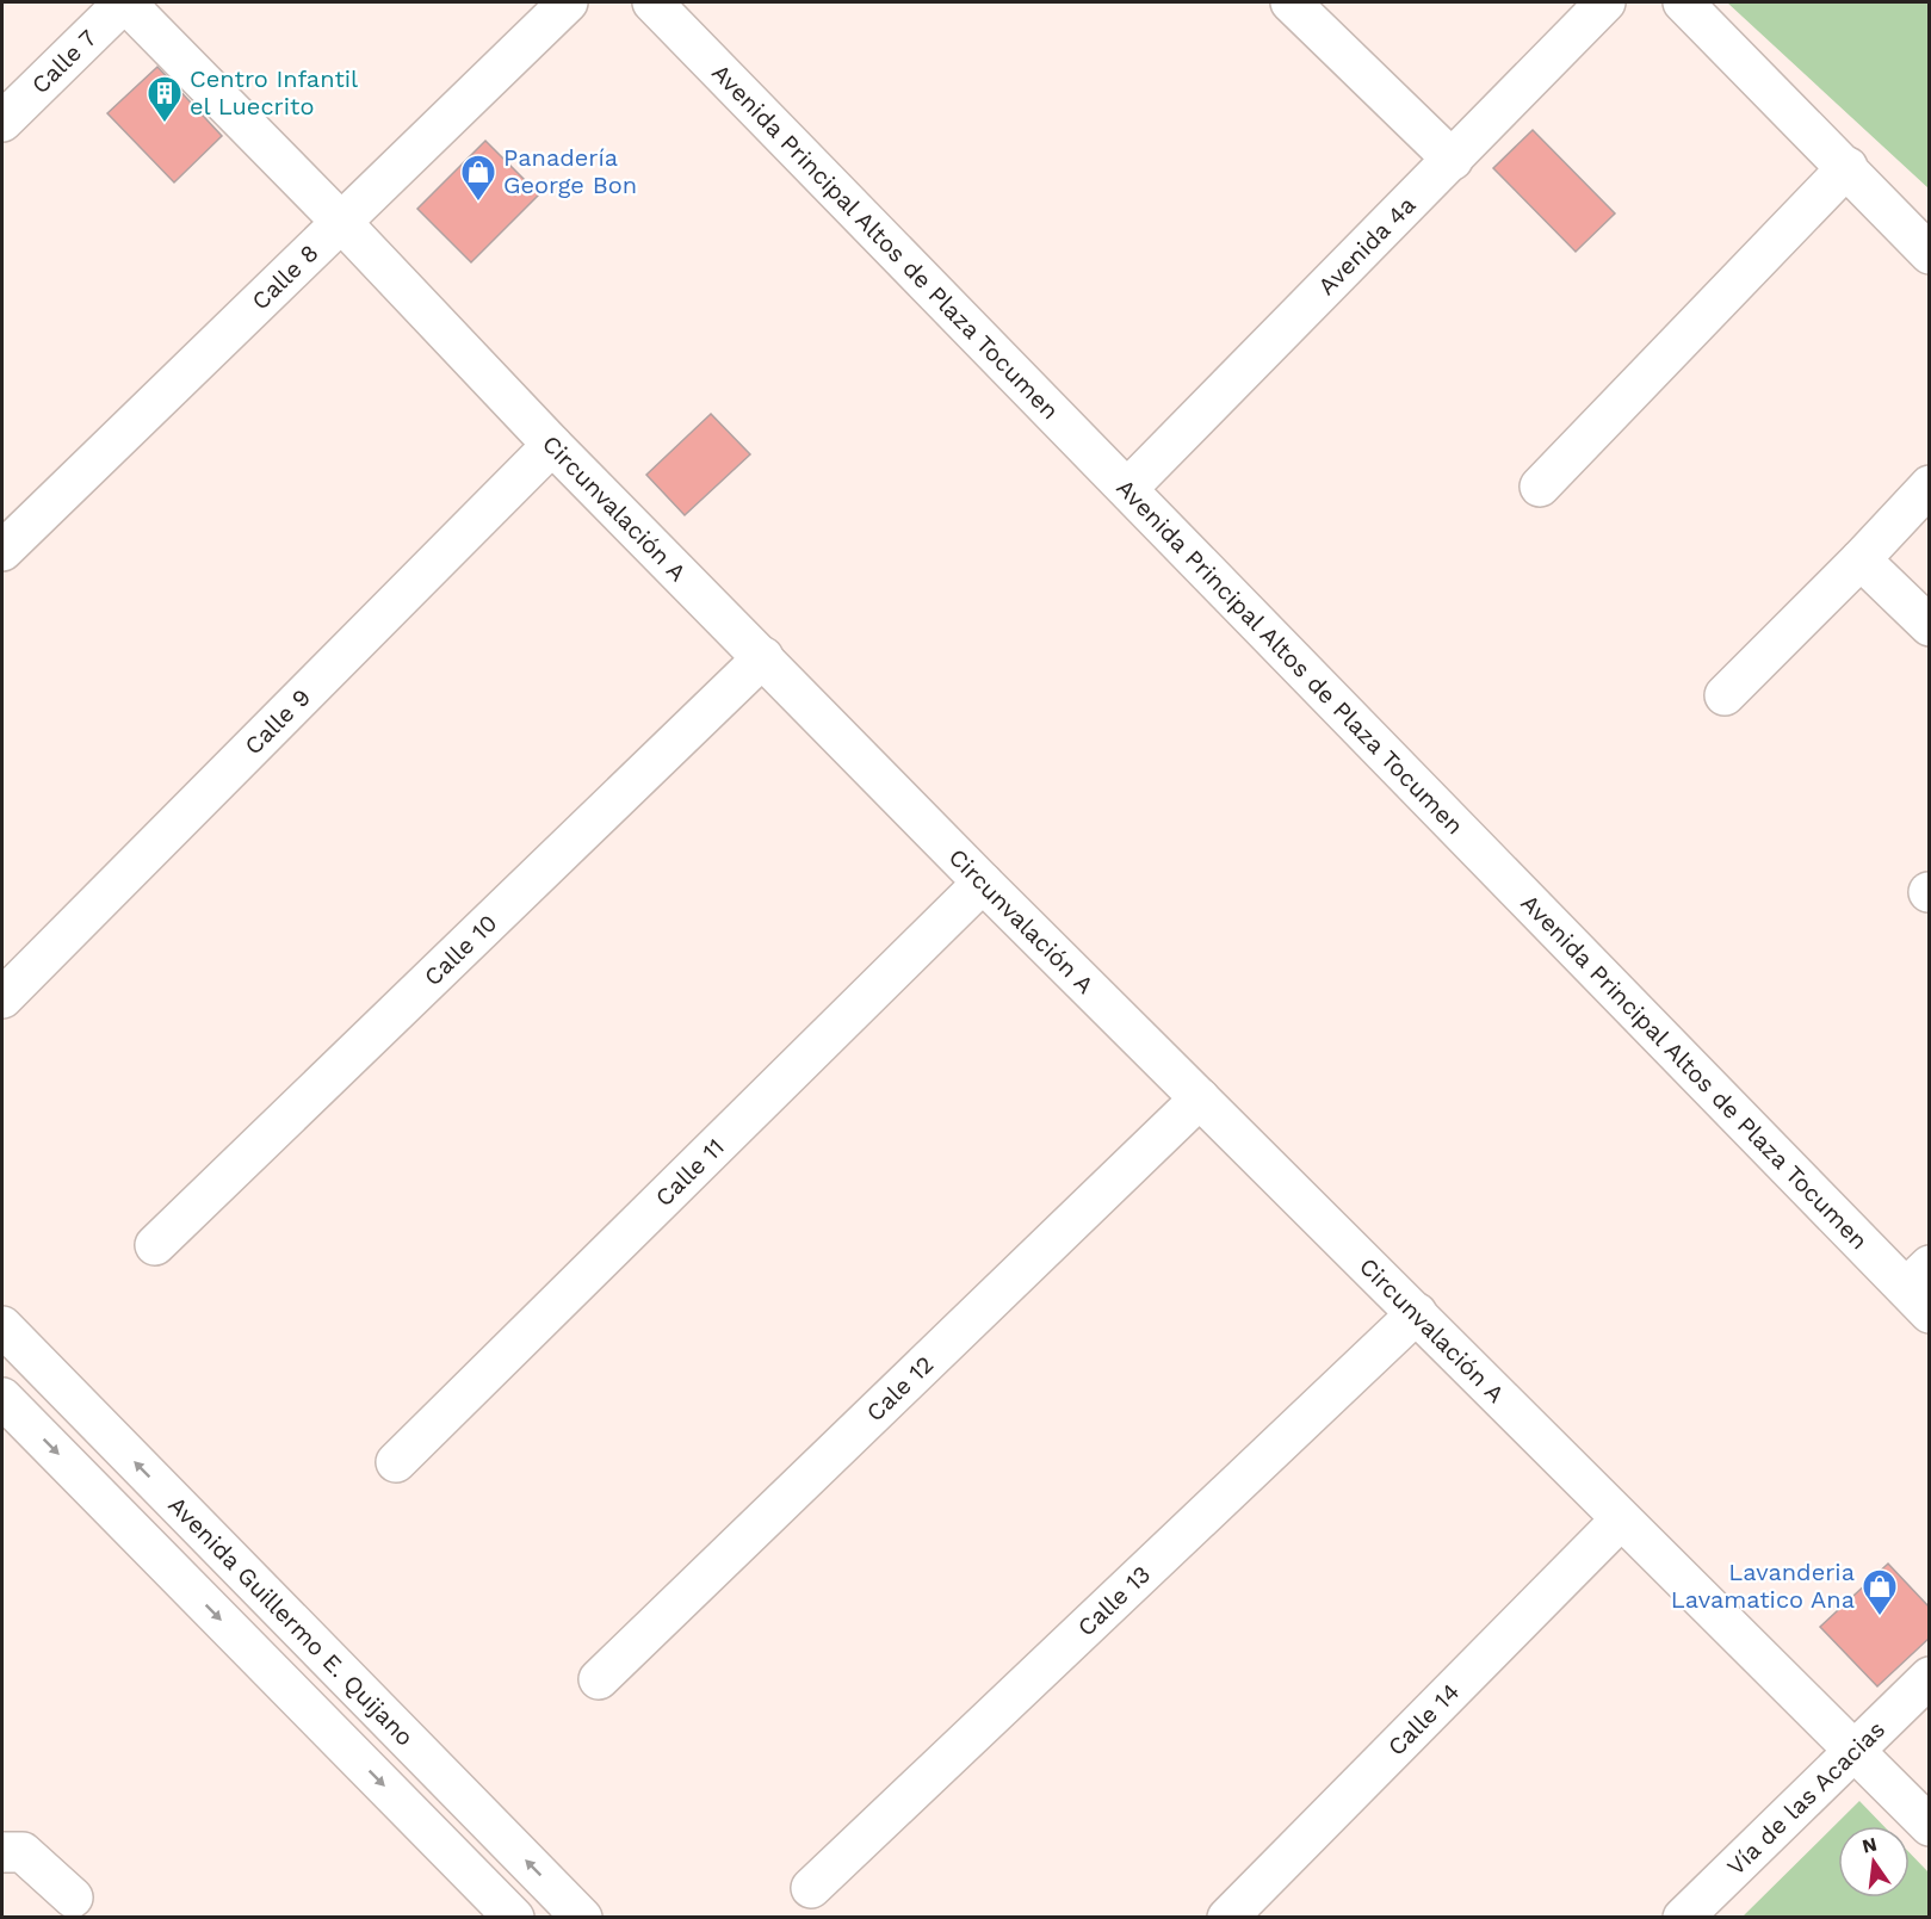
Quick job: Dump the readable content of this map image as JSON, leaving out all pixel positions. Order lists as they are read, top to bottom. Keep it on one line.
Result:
{"streets":{"street":["Calle 7","Avenida Principal Altos de Plaza Tocumen","Avenida 4a","Calle 8","Circunvalación A","Calle 9","Calle 10","Calle 11","Cale 12","Calle 13","Avenida Guillermo E. Quijano","Calle 14","Vía de las Acacias"]},"crossings":[["Calle 7","Circunvalación A"],["Avenida Principal Altos de Plaza Tocumen","Avenida 4a"],["Calle 8","Circunvalación A"],["Circunvalación A","Calle 9"],["Circunvalación A","Calle 10"],["Circunvalación A","Calle 11"],["Circunvalación A","Cale 12"],["Circunvalación A","Calle 13"],["Circunvalación A","Calle 14"],["Circunvalación A","Vía de las Acacias"]],"places":{"building":["Centro Infantil el Luecrito"],"shop":["Panadería George Bon","Lavanderia Lavamatico Ana"]},"north":"top"}
